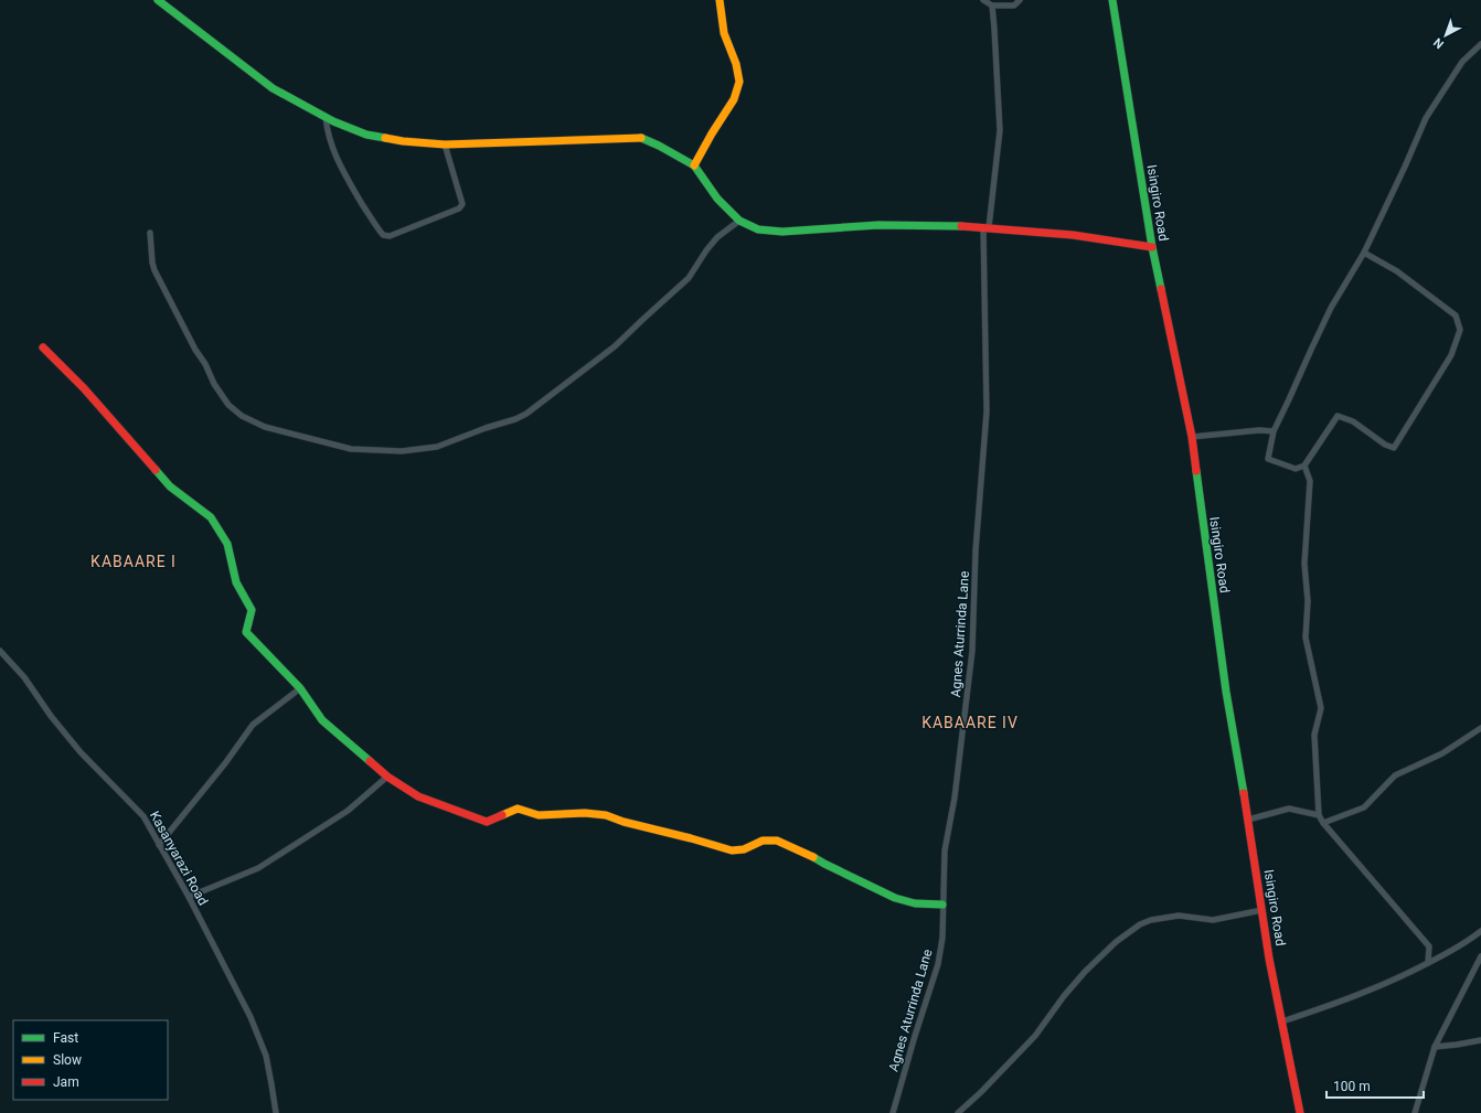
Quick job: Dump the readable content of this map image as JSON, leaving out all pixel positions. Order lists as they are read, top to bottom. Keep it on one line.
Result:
{"streets":{"street":["Isingiro Road","Agnes Aturrinda Lane","Kasanyarazi Road"]},"districts":["KABAARE I","KABAARE IV"],"legend":["Fast","Slow","Jam"],"scale_bar":"100 m","north":"bottom left"}
